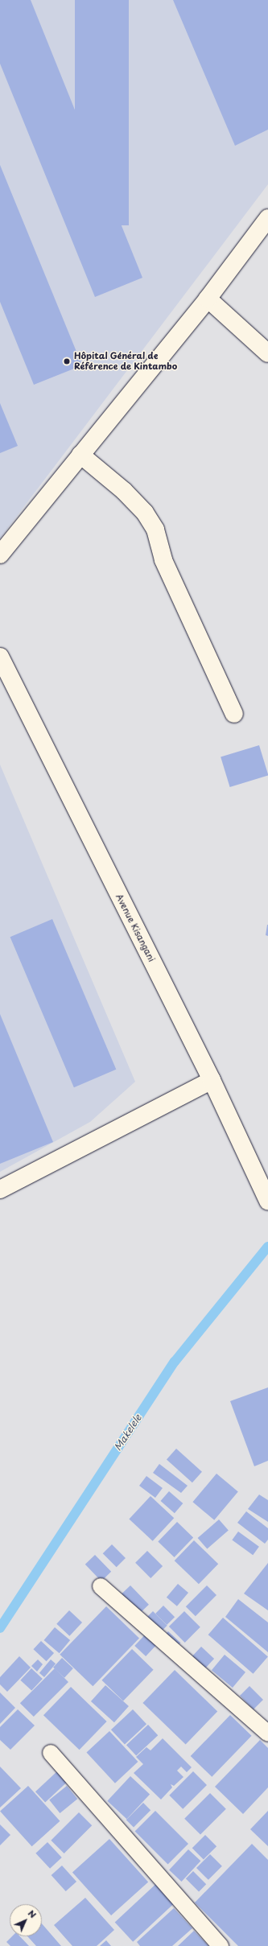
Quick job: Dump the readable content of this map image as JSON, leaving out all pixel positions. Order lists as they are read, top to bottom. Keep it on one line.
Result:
{"streets":{"street":["Avenue Kisangani"]},"water":["Makelele"],"places":["Hôpital Général de Référence de Kintambo"],"north":"top right"}
